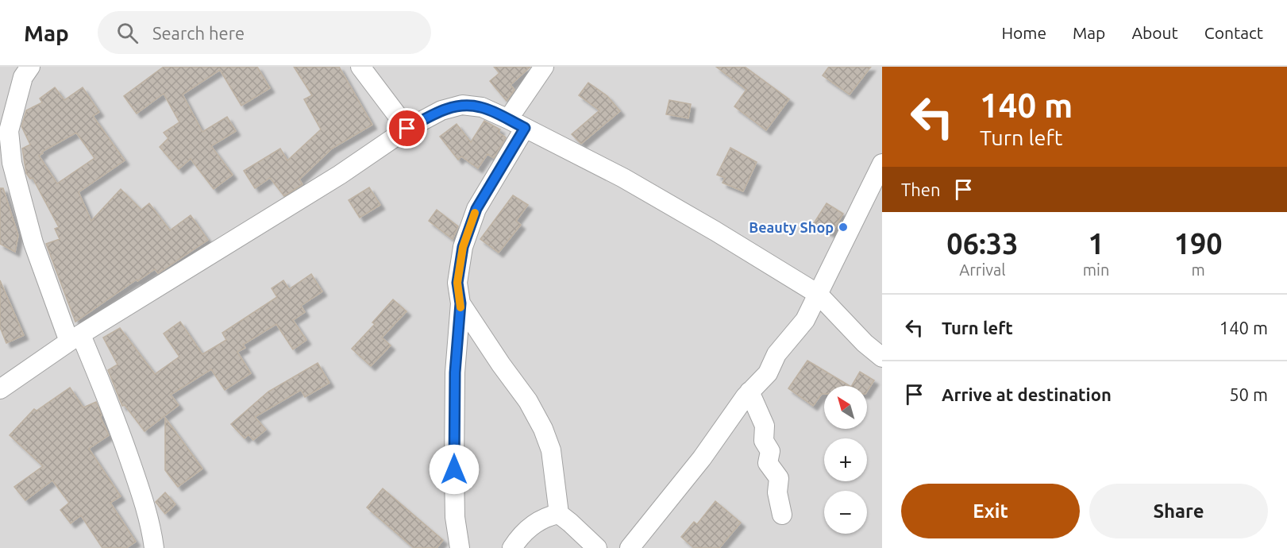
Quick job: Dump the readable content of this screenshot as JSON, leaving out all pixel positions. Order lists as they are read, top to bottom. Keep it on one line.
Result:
{"places":["Beauty Shop"],"north":"top left","page":{"header":"Map","search":"Search here","nav":["Home","Map","About","Contact"],"turn":["140 m","Turn left"],"then":"Then","eta":["06:33","Arrival","1","min","190","m"],"list":[{"name":"Turn left","value":"140 m"},{"name":"Arrive at destination","value":"50 m"}],"map_buttons":["+","−"],"buttons":["Exit","Share"]}}
